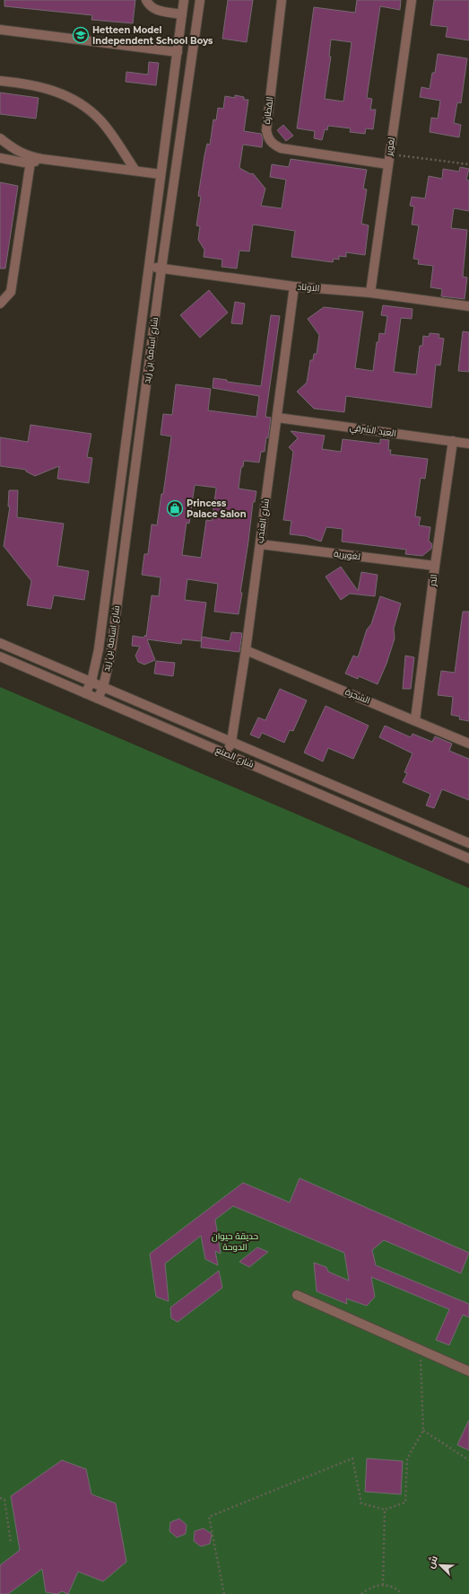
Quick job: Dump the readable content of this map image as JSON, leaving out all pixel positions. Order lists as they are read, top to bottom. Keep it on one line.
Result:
{"streets":{"street":["القطارة","لغوير","الاوتاد","شارع اسامة بن زيد","العيد الشرقي","شارع العندب","لغويرية","الدر","الشجرة","شارع الصنع"]},"crossings":[["القطارة","لغوير"],["لغوير","الاوتاد"],["الاوتاد","شارع اسامة بن زيد"],["الاوتاد","شارع العندب"],["شارع اسامة بن زيد","شارع الصنع"],["العيد الشرقي","شارع العندب"],["العيد الشرقي","الدر"],["شارع العندب","لغويرية"],["شارع العندب","الشجرة"],["شارع العندب","شارع الصنع"],["لغويرية","الدر"],["الدر","الشجرة"]],"parks":["حديقة حيوان الدوحة"],"places":{"school or university":["Hetteen Model Independent School Boys"],"shop":["Princess Palace Salon"]},"north":"top left"}
